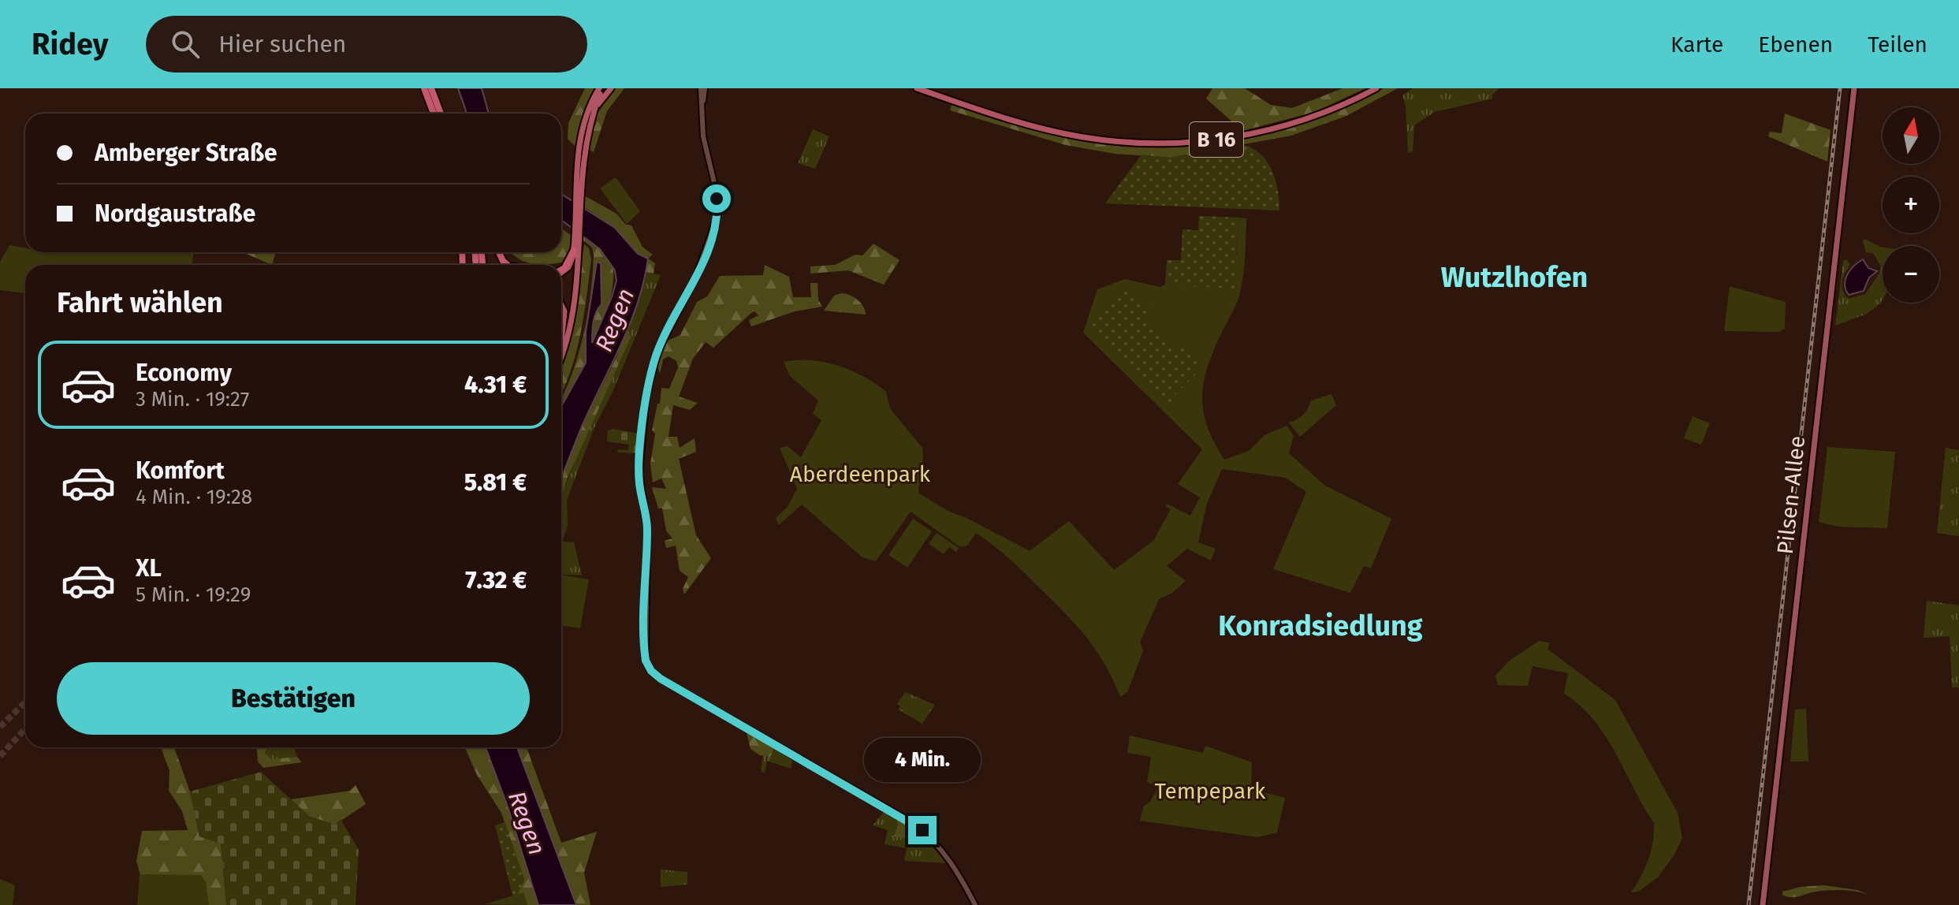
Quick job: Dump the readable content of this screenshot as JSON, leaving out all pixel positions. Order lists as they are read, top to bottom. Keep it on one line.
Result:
{"streets":{"highway":["B 16"],"main road":["Pilsen-Allee"]},"districts":["Wutzlhofen","Konradsiedlung"],"water":["Regen"],"parks":["Aberdeenpark","Tempepark"],"north":"top","page":{"header":"Ridey","search":"Hier suchen","nav":["Karte","Ebenen","Teilen"],"map_buttons":["+","−"],"banner":["Amberger Straße","Nordgaustraße"],"heading":"Fahrt wählen","list":[{"name":"Economy","note":"3 Min. · 19:27","value":"4.31 €"},{"name":"Komfort","note":"4 Min. · 19:28","value":"5.81 €"},{"name":"XL","note":"5 Min. · 19:29","value":"7.32 €"}],"buttons":"Bestätigen","bubble":"4 Min."}}
